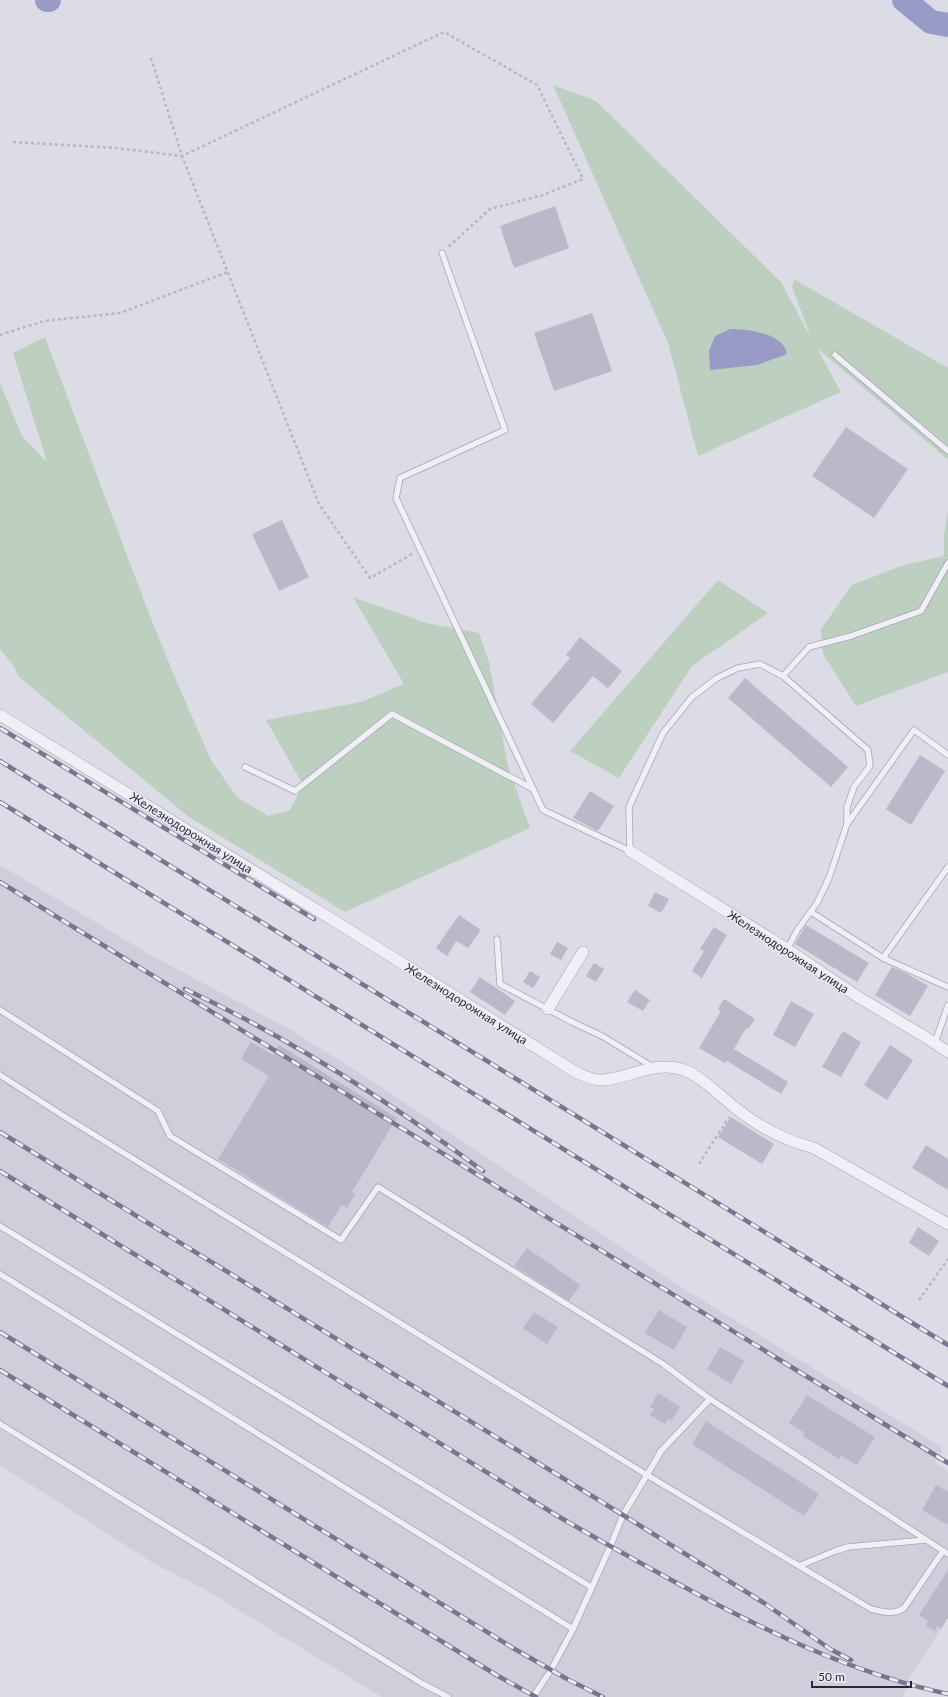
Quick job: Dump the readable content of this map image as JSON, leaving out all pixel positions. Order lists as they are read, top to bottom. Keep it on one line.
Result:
{"streets":{"street":["Железнодорожная улица"]},"scale_bar":"50 m"}
